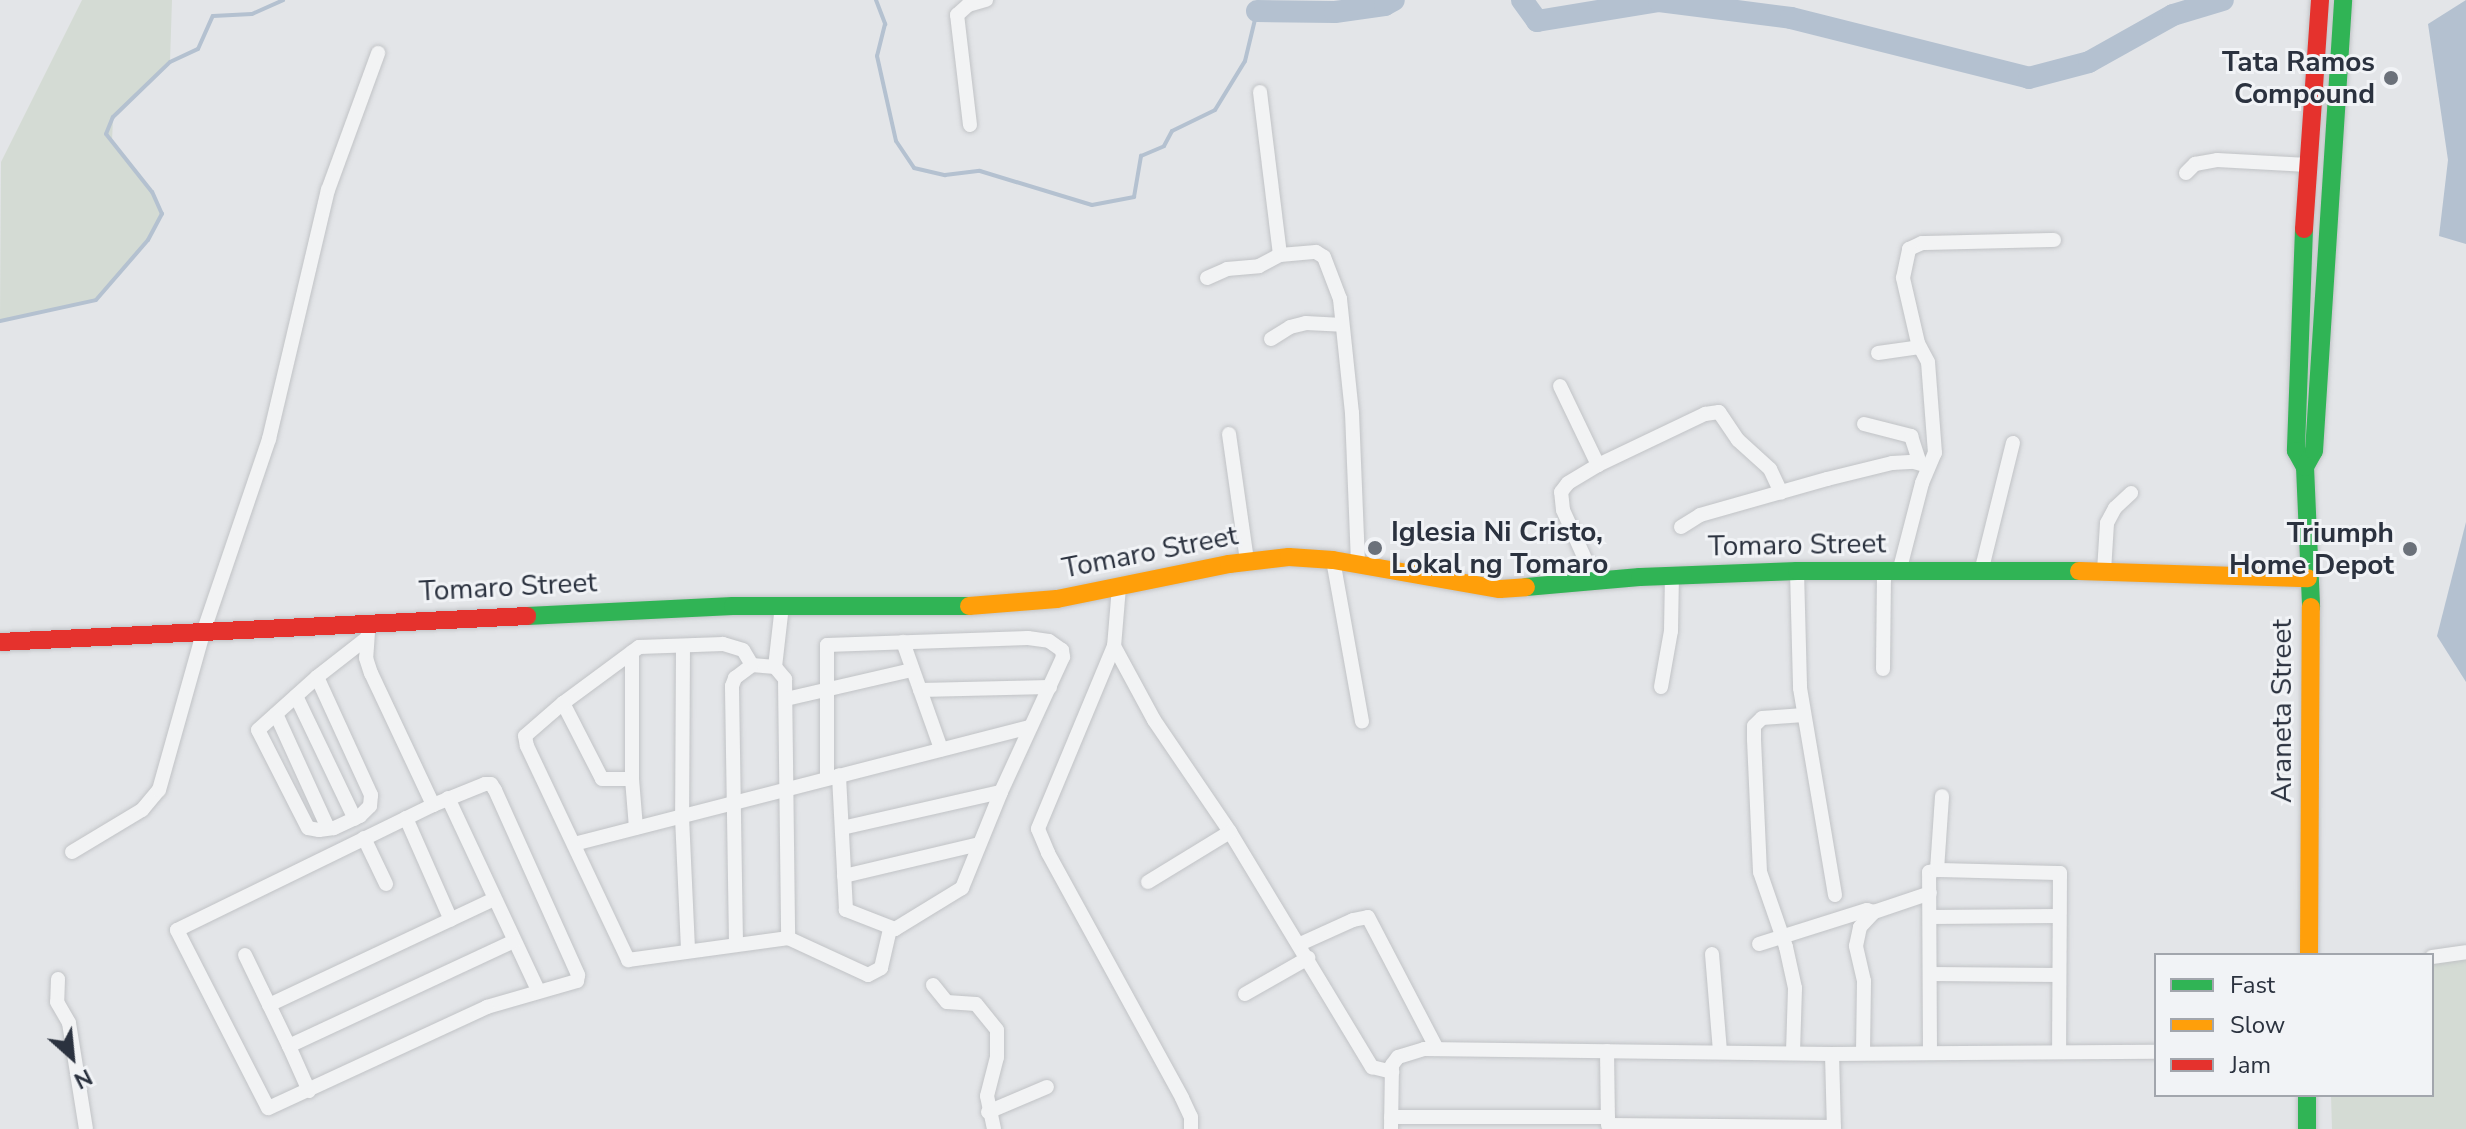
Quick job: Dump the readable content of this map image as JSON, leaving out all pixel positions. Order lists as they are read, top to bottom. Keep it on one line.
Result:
{"streets":{"street":["Tomaro Street","Araneta Street"]},"crossings":[["Tomaro Street","Araneta Street"]],"places":["Tata Ramos Compound","Iglesia Ni Cristo, Lokal ng Tomaro","Triumph Home Depot"],"legend":["Fast","Slow","Jam"],"north":"bottom right"}
